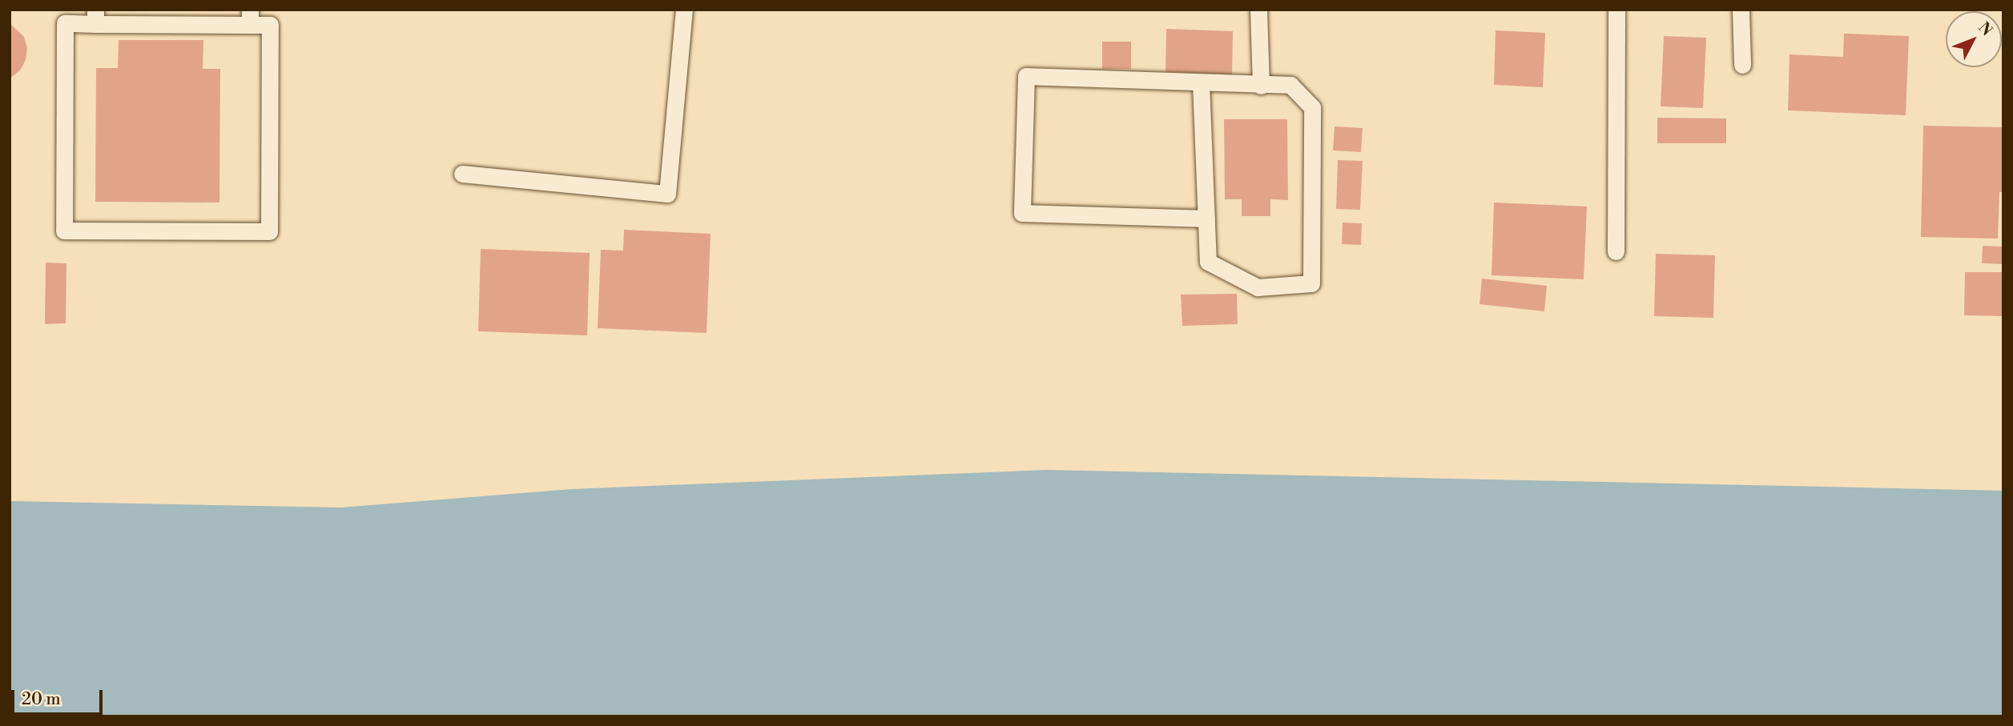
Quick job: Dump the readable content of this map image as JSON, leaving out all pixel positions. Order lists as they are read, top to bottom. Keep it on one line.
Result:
{"scale_bar":"20 m","north":"top right"}
